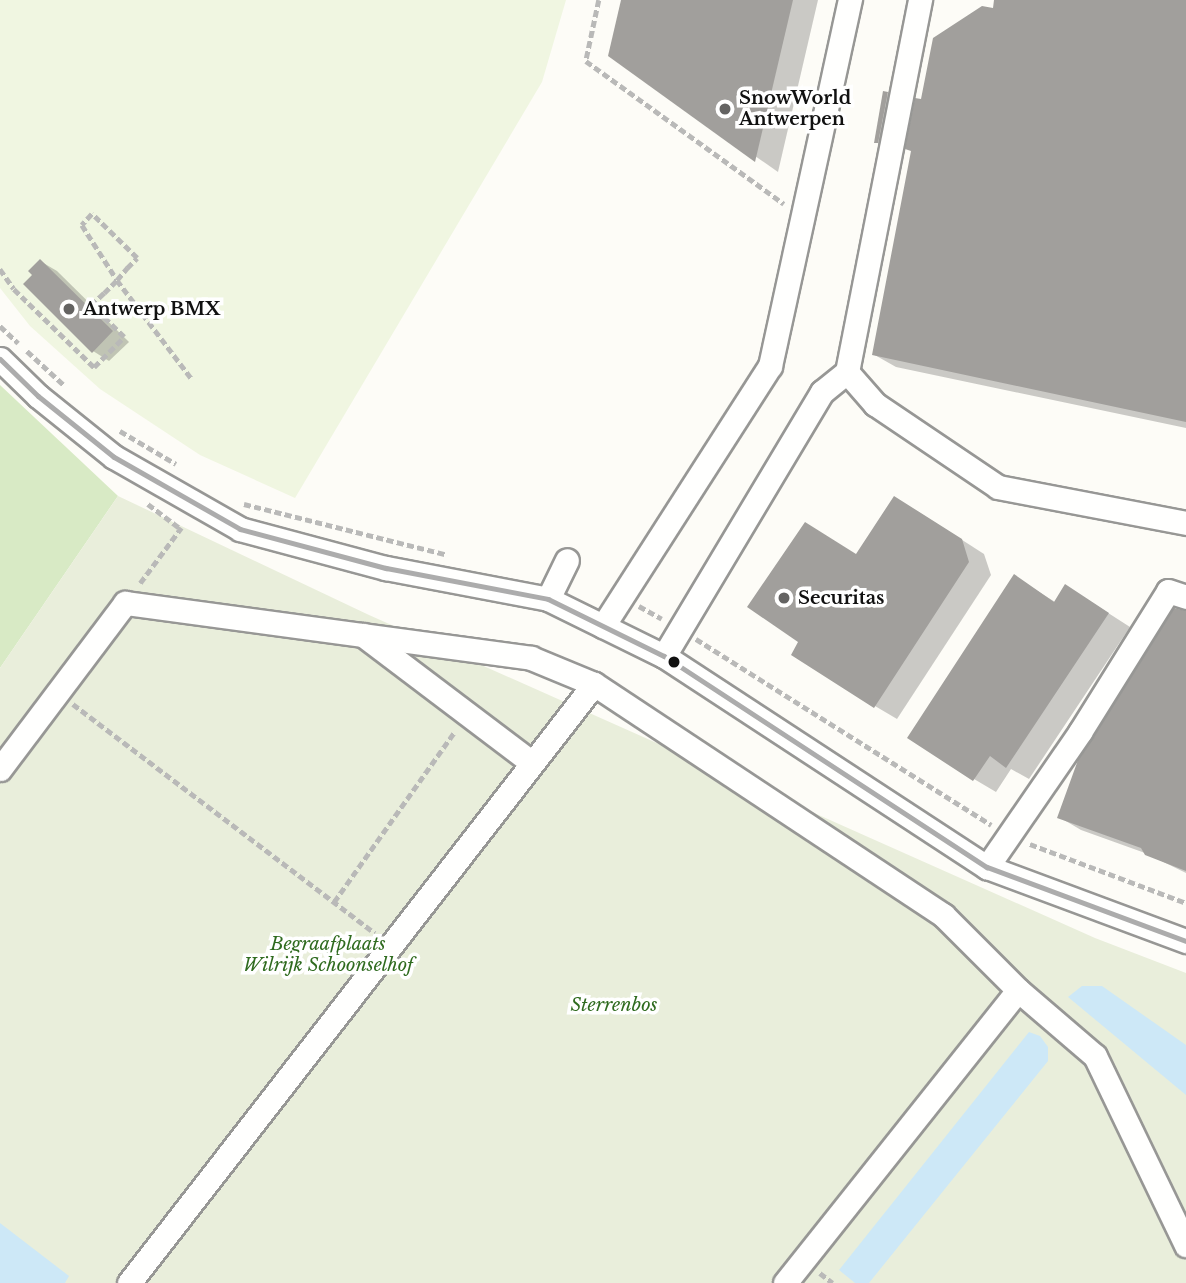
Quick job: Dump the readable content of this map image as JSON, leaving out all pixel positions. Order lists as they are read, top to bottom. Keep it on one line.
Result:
{"parks":["Begraafplaats Wilrijk Schoonselhof","Sterrenbos"],"places":["SnowWorld Antwerpen","Antwerp BMX","Securitas"]}
